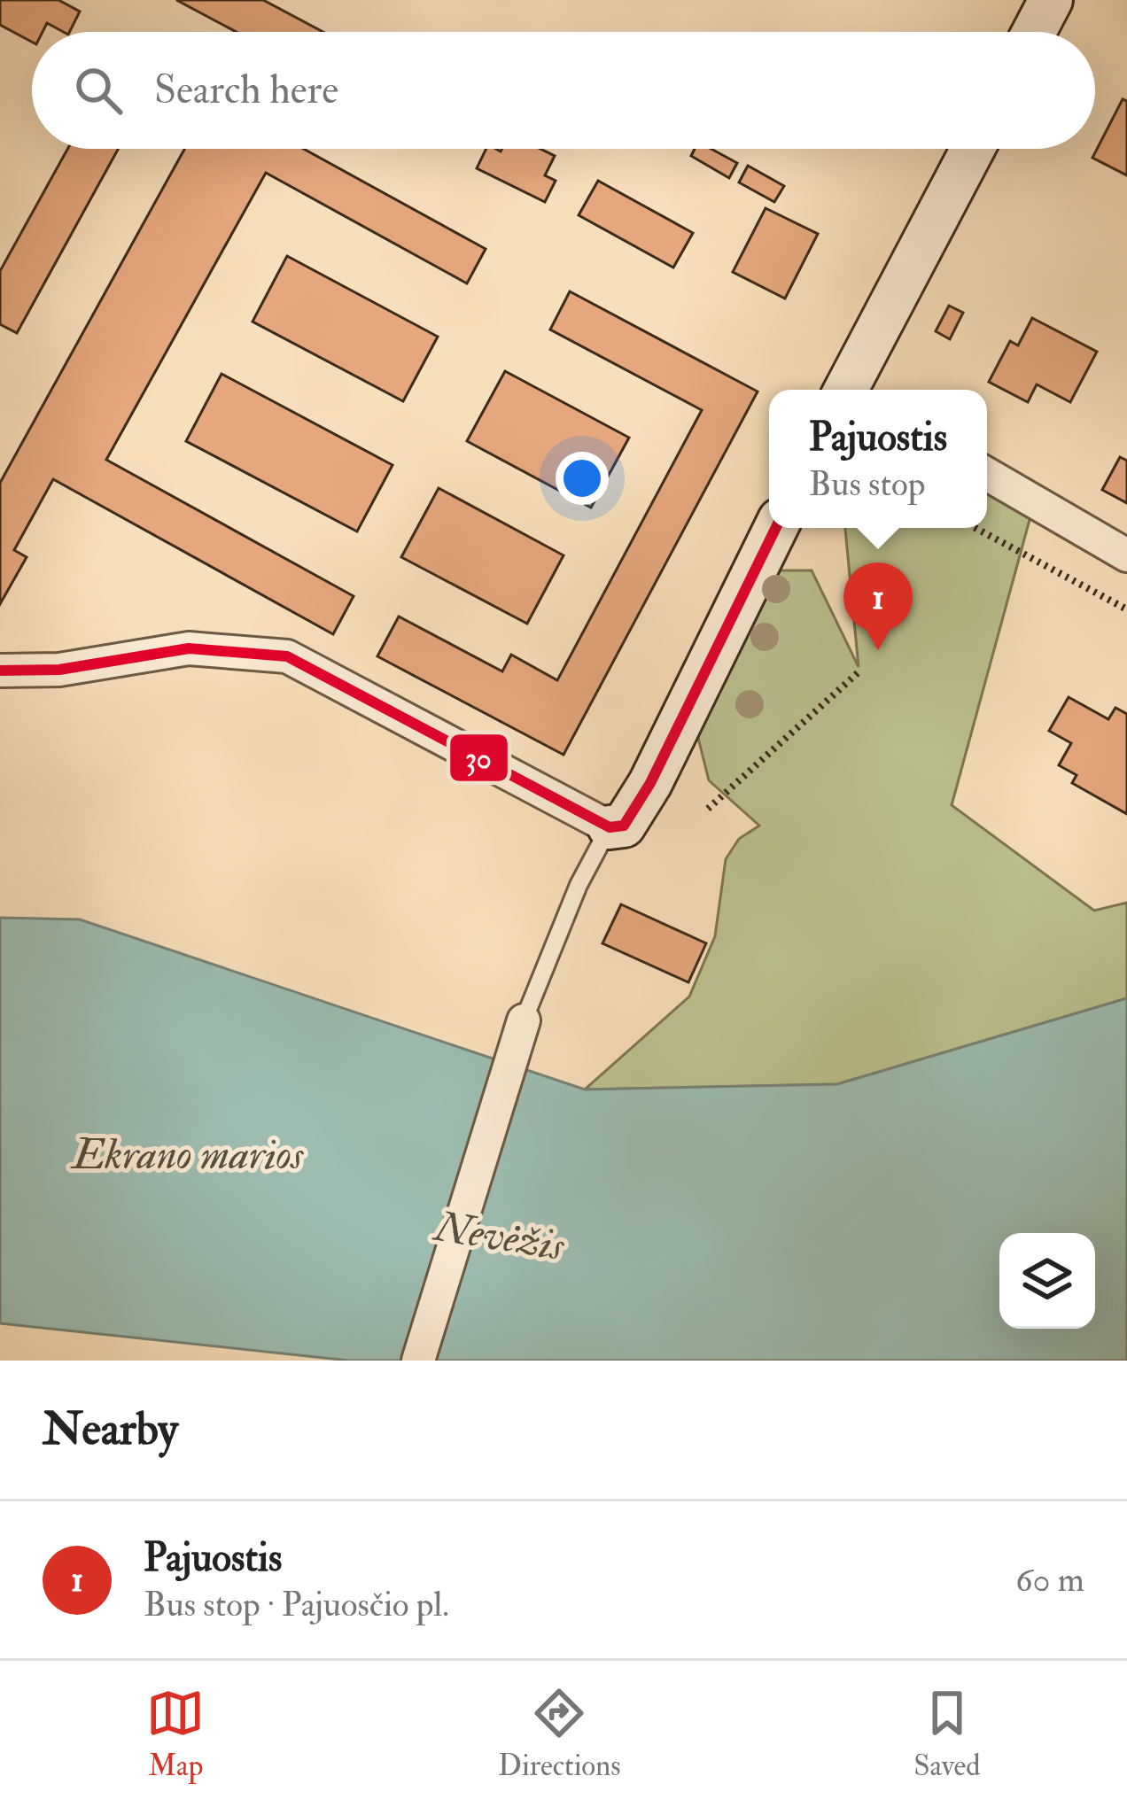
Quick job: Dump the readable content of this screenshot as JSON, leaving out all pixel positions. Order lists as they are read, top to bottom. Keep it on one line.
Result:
{"water":["Ekrano marios","Nevėžis"],"lines":["transit line 30"],"page":{"search":"Search here","popup":["Pajuostis","Bus stop"],"pins":"1","heading":"Nearby","list":[{"mark":"1","name":"Pajuostis","note":"Bus stop · Pajuosčio pl.","value":"60 m"}],"nav":["Map","Directions","Saved"]}}
